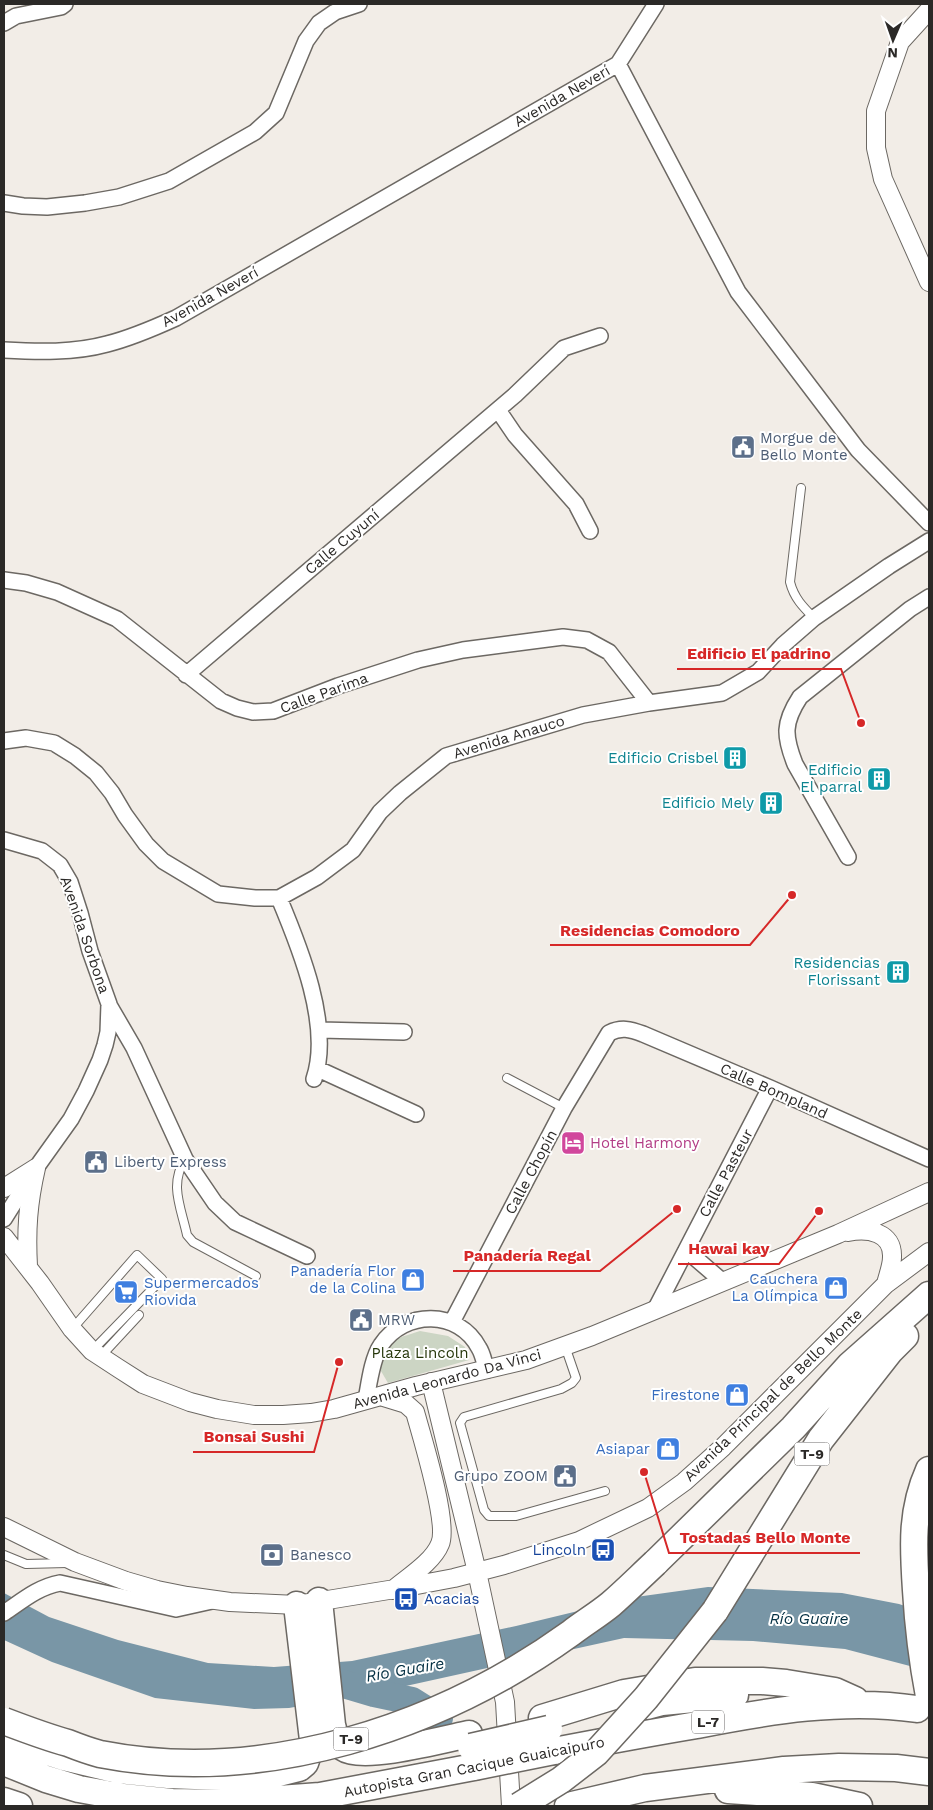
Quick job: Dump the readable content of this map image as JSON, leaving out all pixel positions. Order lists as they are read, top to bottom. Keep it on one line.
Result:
{"streets":{"highway":["T-9","L-7","Autopista Gran Cacique Guaicaipuro"],"street":["Avenida Neverí","Calle Cuyuní","Calle Parima","Avenida Anauco","Avenida Sorbona","Calle Bompland","Calle Chopín","Calle Pasteur","Avenida Leonardo Da Vinci","Avenida Principal de Bello Monte"]},"crossings":[["Calle Cuyuní","Calle Parima"],["Calle Parima","Avenida Anauco"],["Calle Bompland","Calle Chopín"],["Calle Bompland","Calle Pasteur"],["Calle Pasteur","Avenida Leonardo Da Vinci"]],"water":["Río Guaire"],"parks":["Plaza Lincoln"],"places":{"public building":["Morgue de Bello Monte","Liberty Express","MRW","Grupo ZOOM"],"other":["Edificio El padrino","Residencias Comodoro","Panadería Regal","Hawai kay","Bonsai Sushi","Tostadas Bello Monte"],"building":["Edificio Crisbel","Edificio El parral","Edificio Mely","Residencias Florissant"],"hotel":["Hotel Harmony"],"shop":["Panadería Flor de la Colina","Cauchera La Olímpica","Firestone","Asiapar"],"supermarket":["Supermercados Riovida"],"bus stop":["Lincoln","Acacias"],"bank":["Banesco"]},"north":"bottom"}
